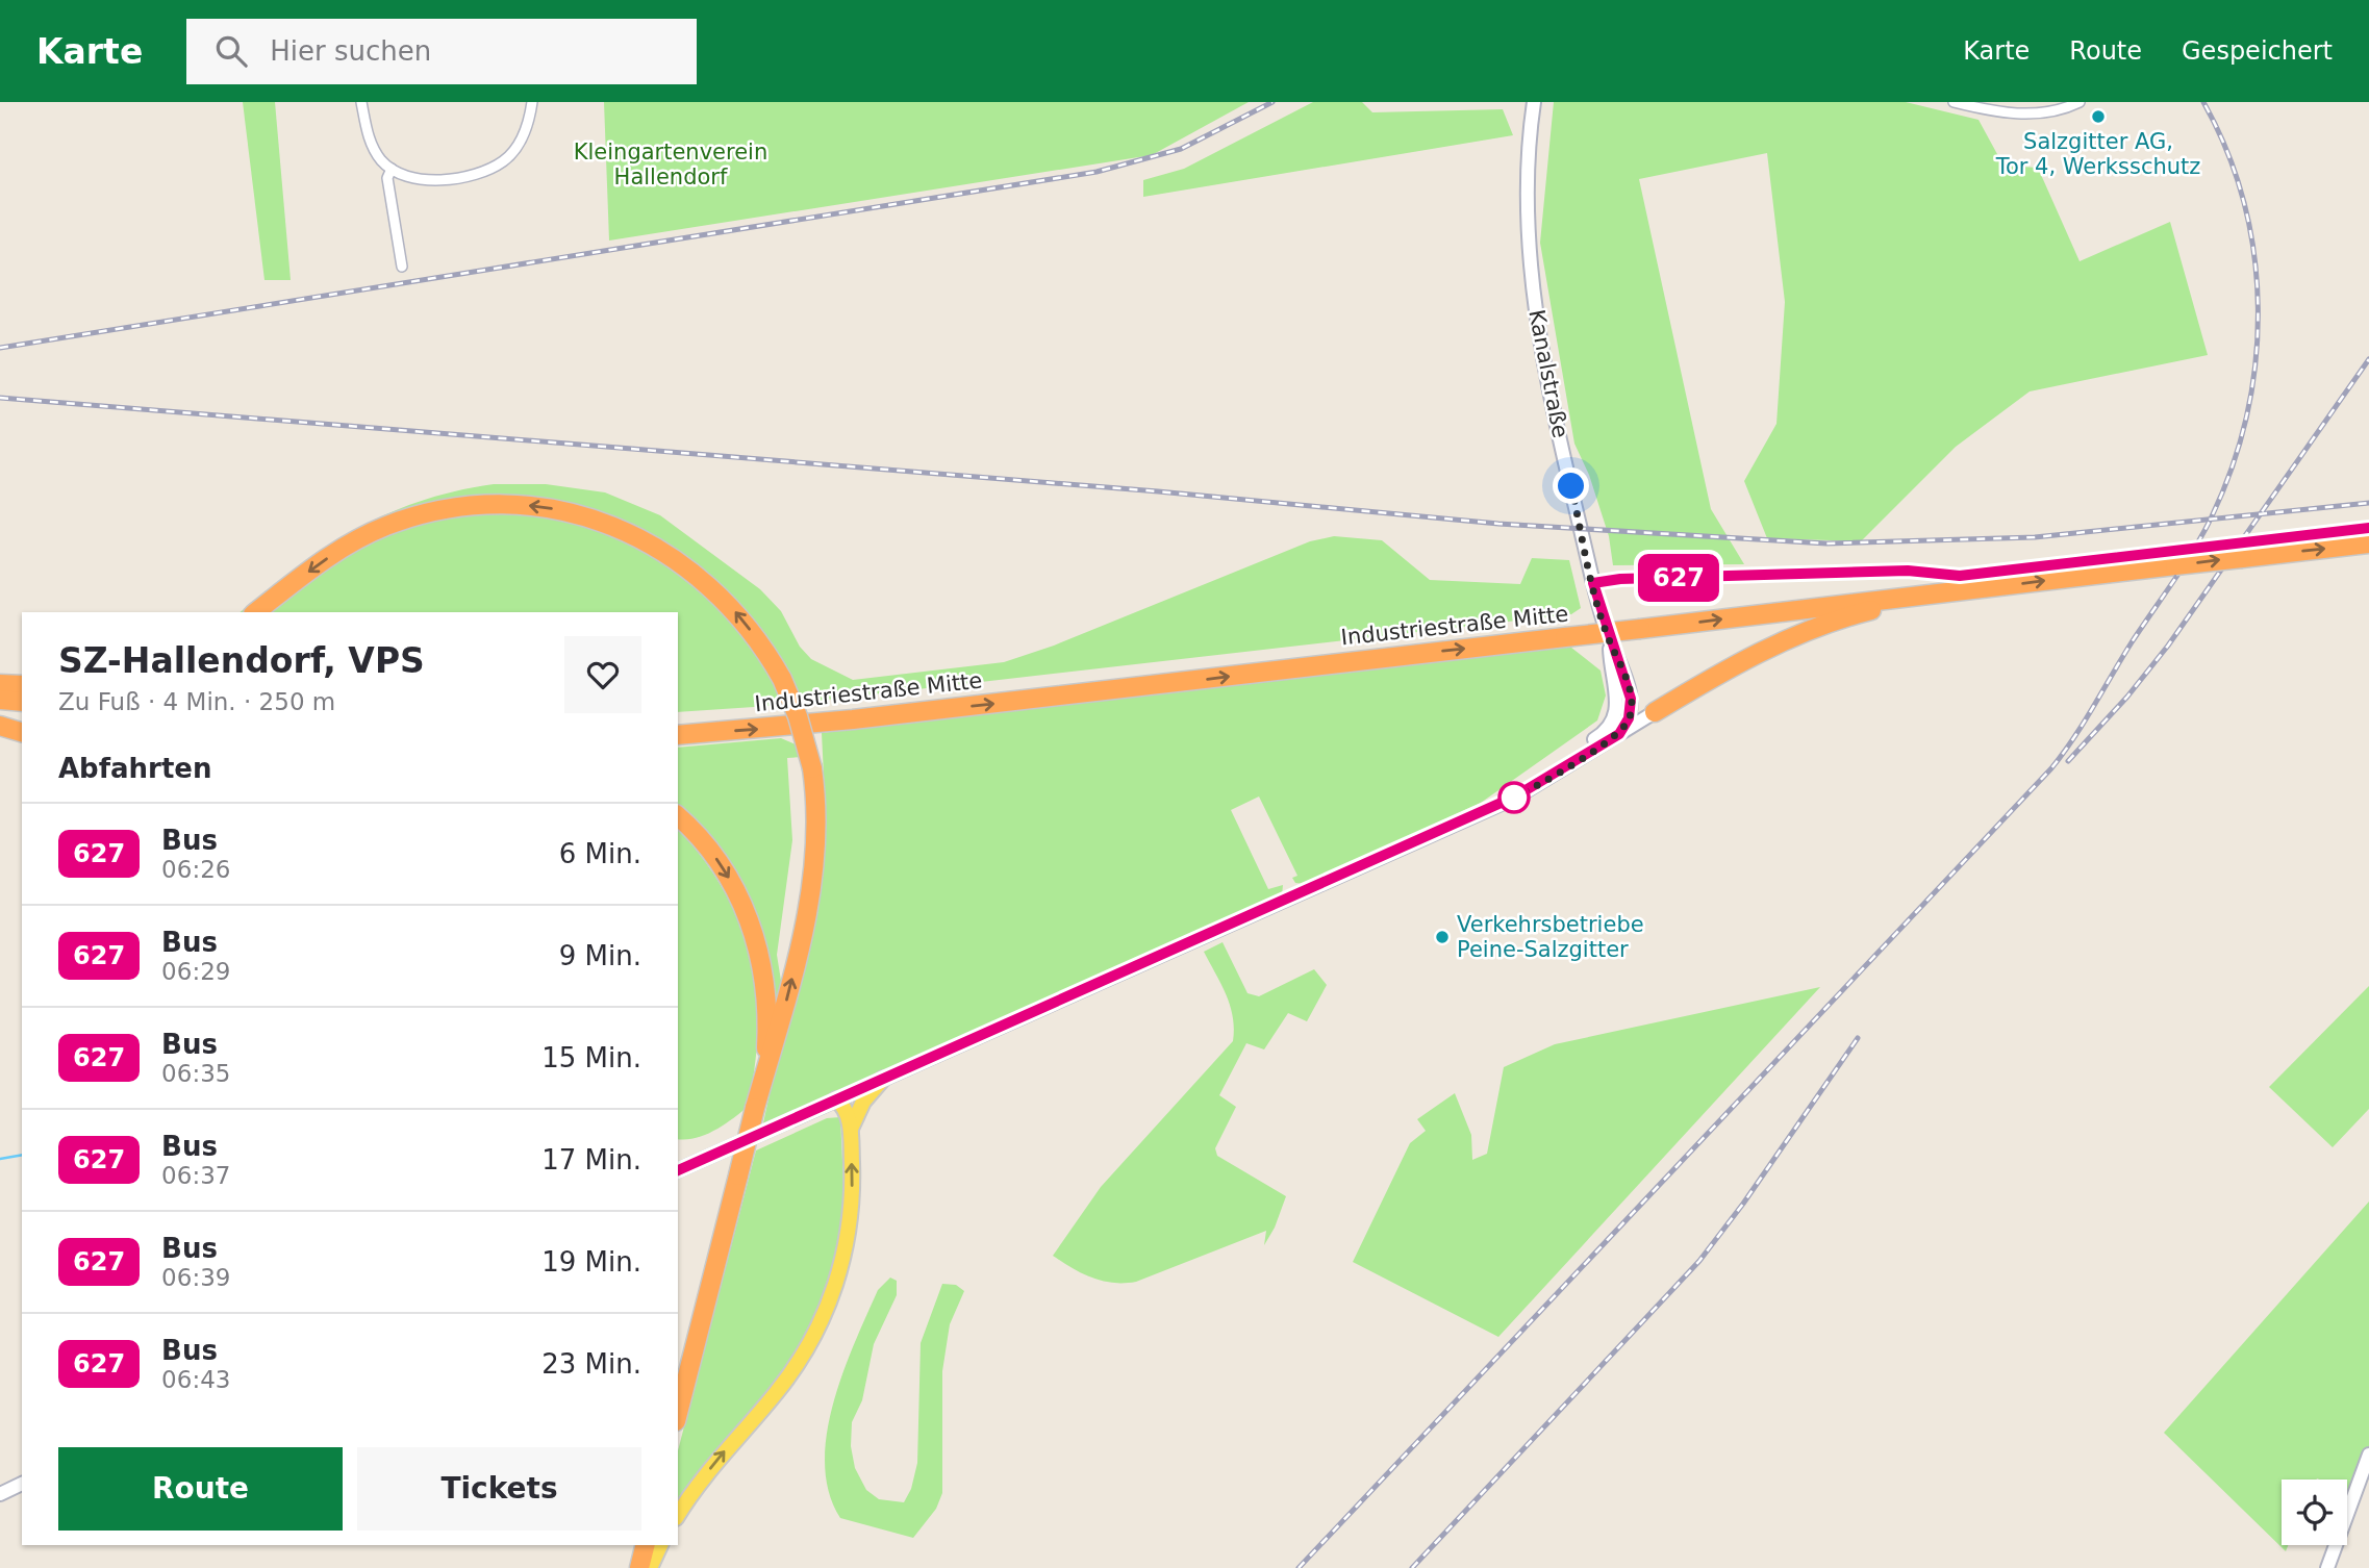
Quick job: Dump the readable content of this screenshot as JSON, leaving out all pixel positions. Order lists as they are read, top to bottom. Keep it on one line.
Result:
{"streets":{"highway":["Industriestraße Mitte"],"street":["Kanalstraße"]},"one_way":["Industriestraße Mitte"],"parks":["Kleingartenverein Hallendorf"],"places":["Salzgitter AG, Tor 4, Werksschutz","Verkehrsbetriebe Peine-Salzgitter"],"lines":["bus line 627"],"page":{"header":"Karte","search":"Hier suchen","nav":["Karte","Route","Gespeichert"],"on_map":"627","heading":[["SZ-Hallendorf, VPS","Zu Fuß · 4 Min. · 250 m"],"Abfahrten"],"list":[{"mark":"627","name":"Bus","note":"06:26","value":"6 Min."},{"mark":"627","name":"Bus","note":"06:29","value":"9 Min."},{"mark":"627","name":"Bus","note":"06:35","value":"15 Min."},{"mark":"627","name":"Bus","note":"06:37","value":"17 Min."},{"mark":"627","name":"Bus","note":"06:39","value":"19 Min."},{"mark":"627","name":"Bus","note":"06:43","value":"23 Min."}],"buttons":["Route","Tickets"]}}
